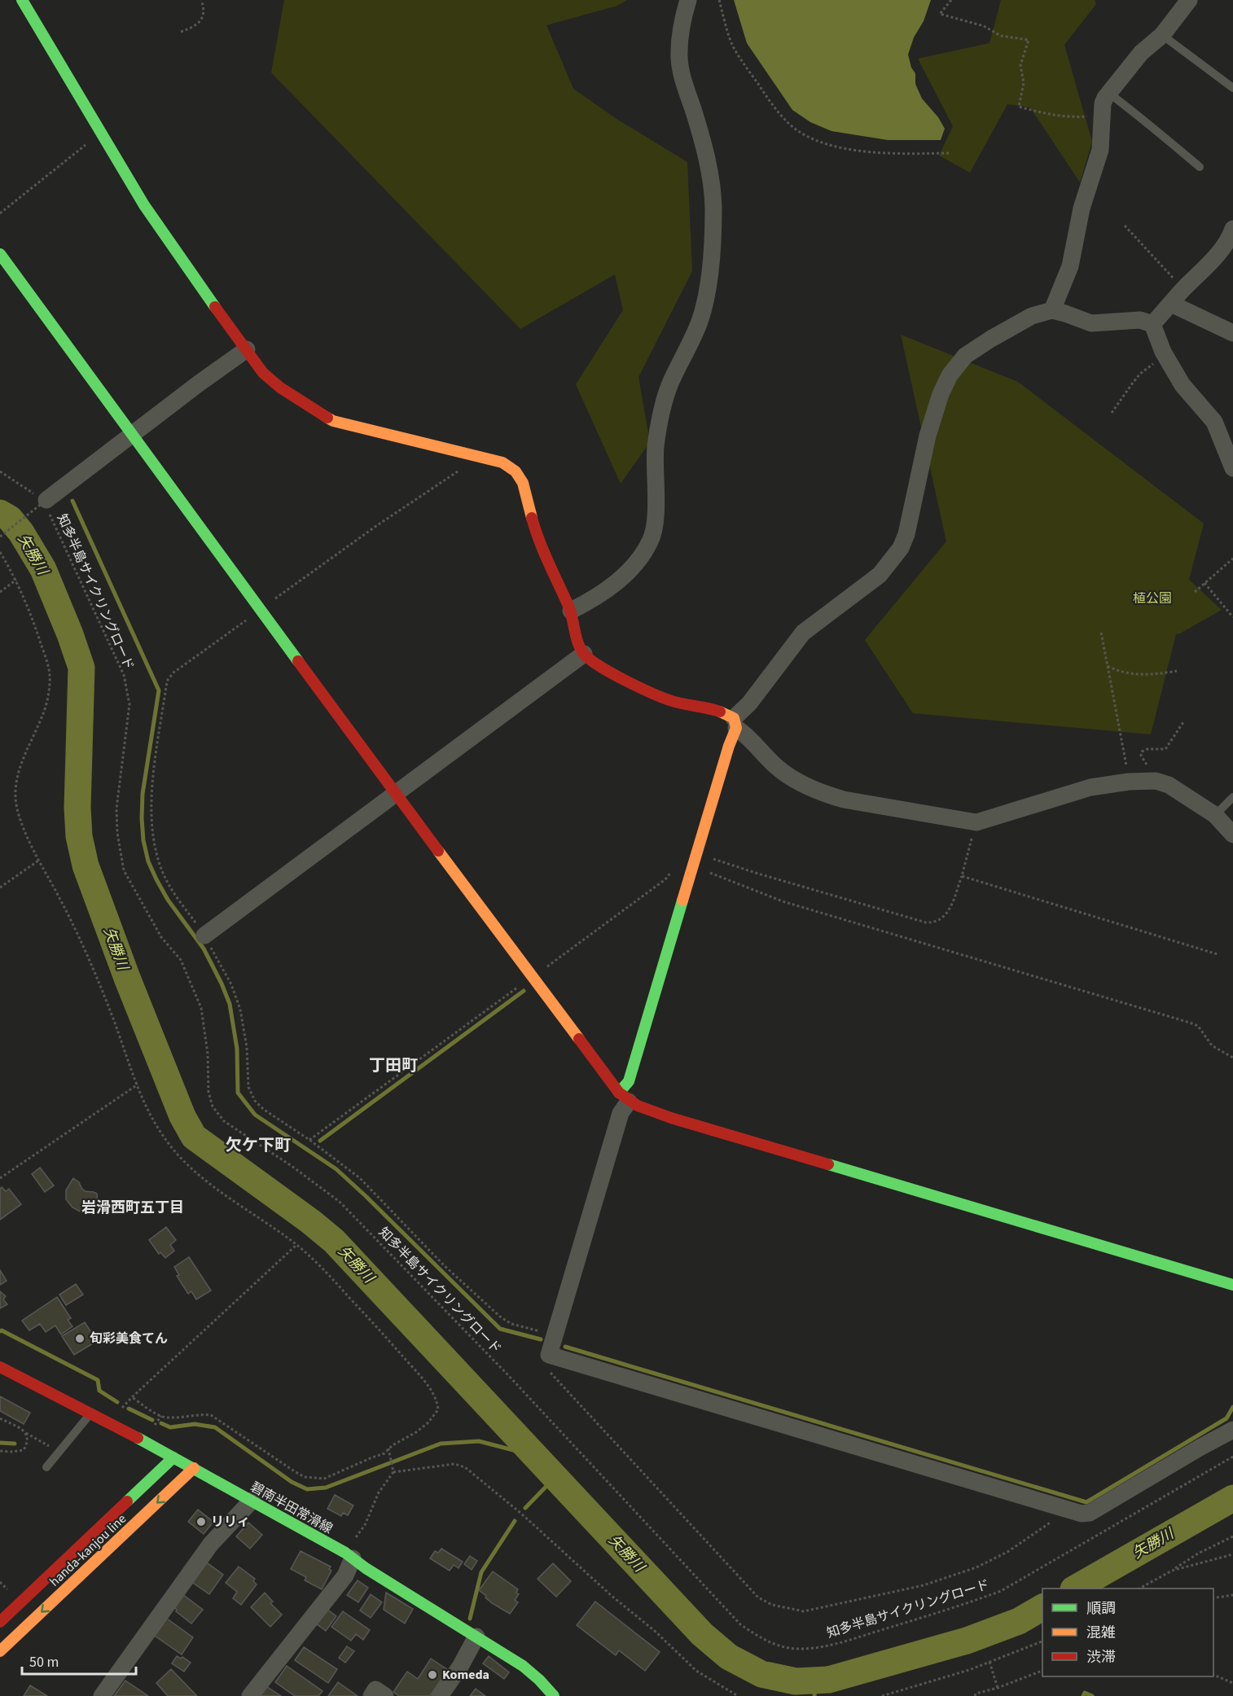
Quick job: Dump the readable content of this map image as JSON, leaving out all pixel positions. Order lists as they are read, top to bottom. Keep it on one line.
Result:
{"streets":{"street":["碧南半田常滑線","handa-kanjou line"],"path":["知多半島サイクリングロード"]},"crossings":[["碧南半田常滑線","handa-kanjou line"]],"districts":["丁田町","欠ケ下町","岩滑西町五丁目"],"water":["矢勝川"],"parks":["植公園"],"places":["旬彩美食てん","リリィ","Komeda"],"legend":["順調","混雑","渋滞"],"scale_bar":"50 m"}
